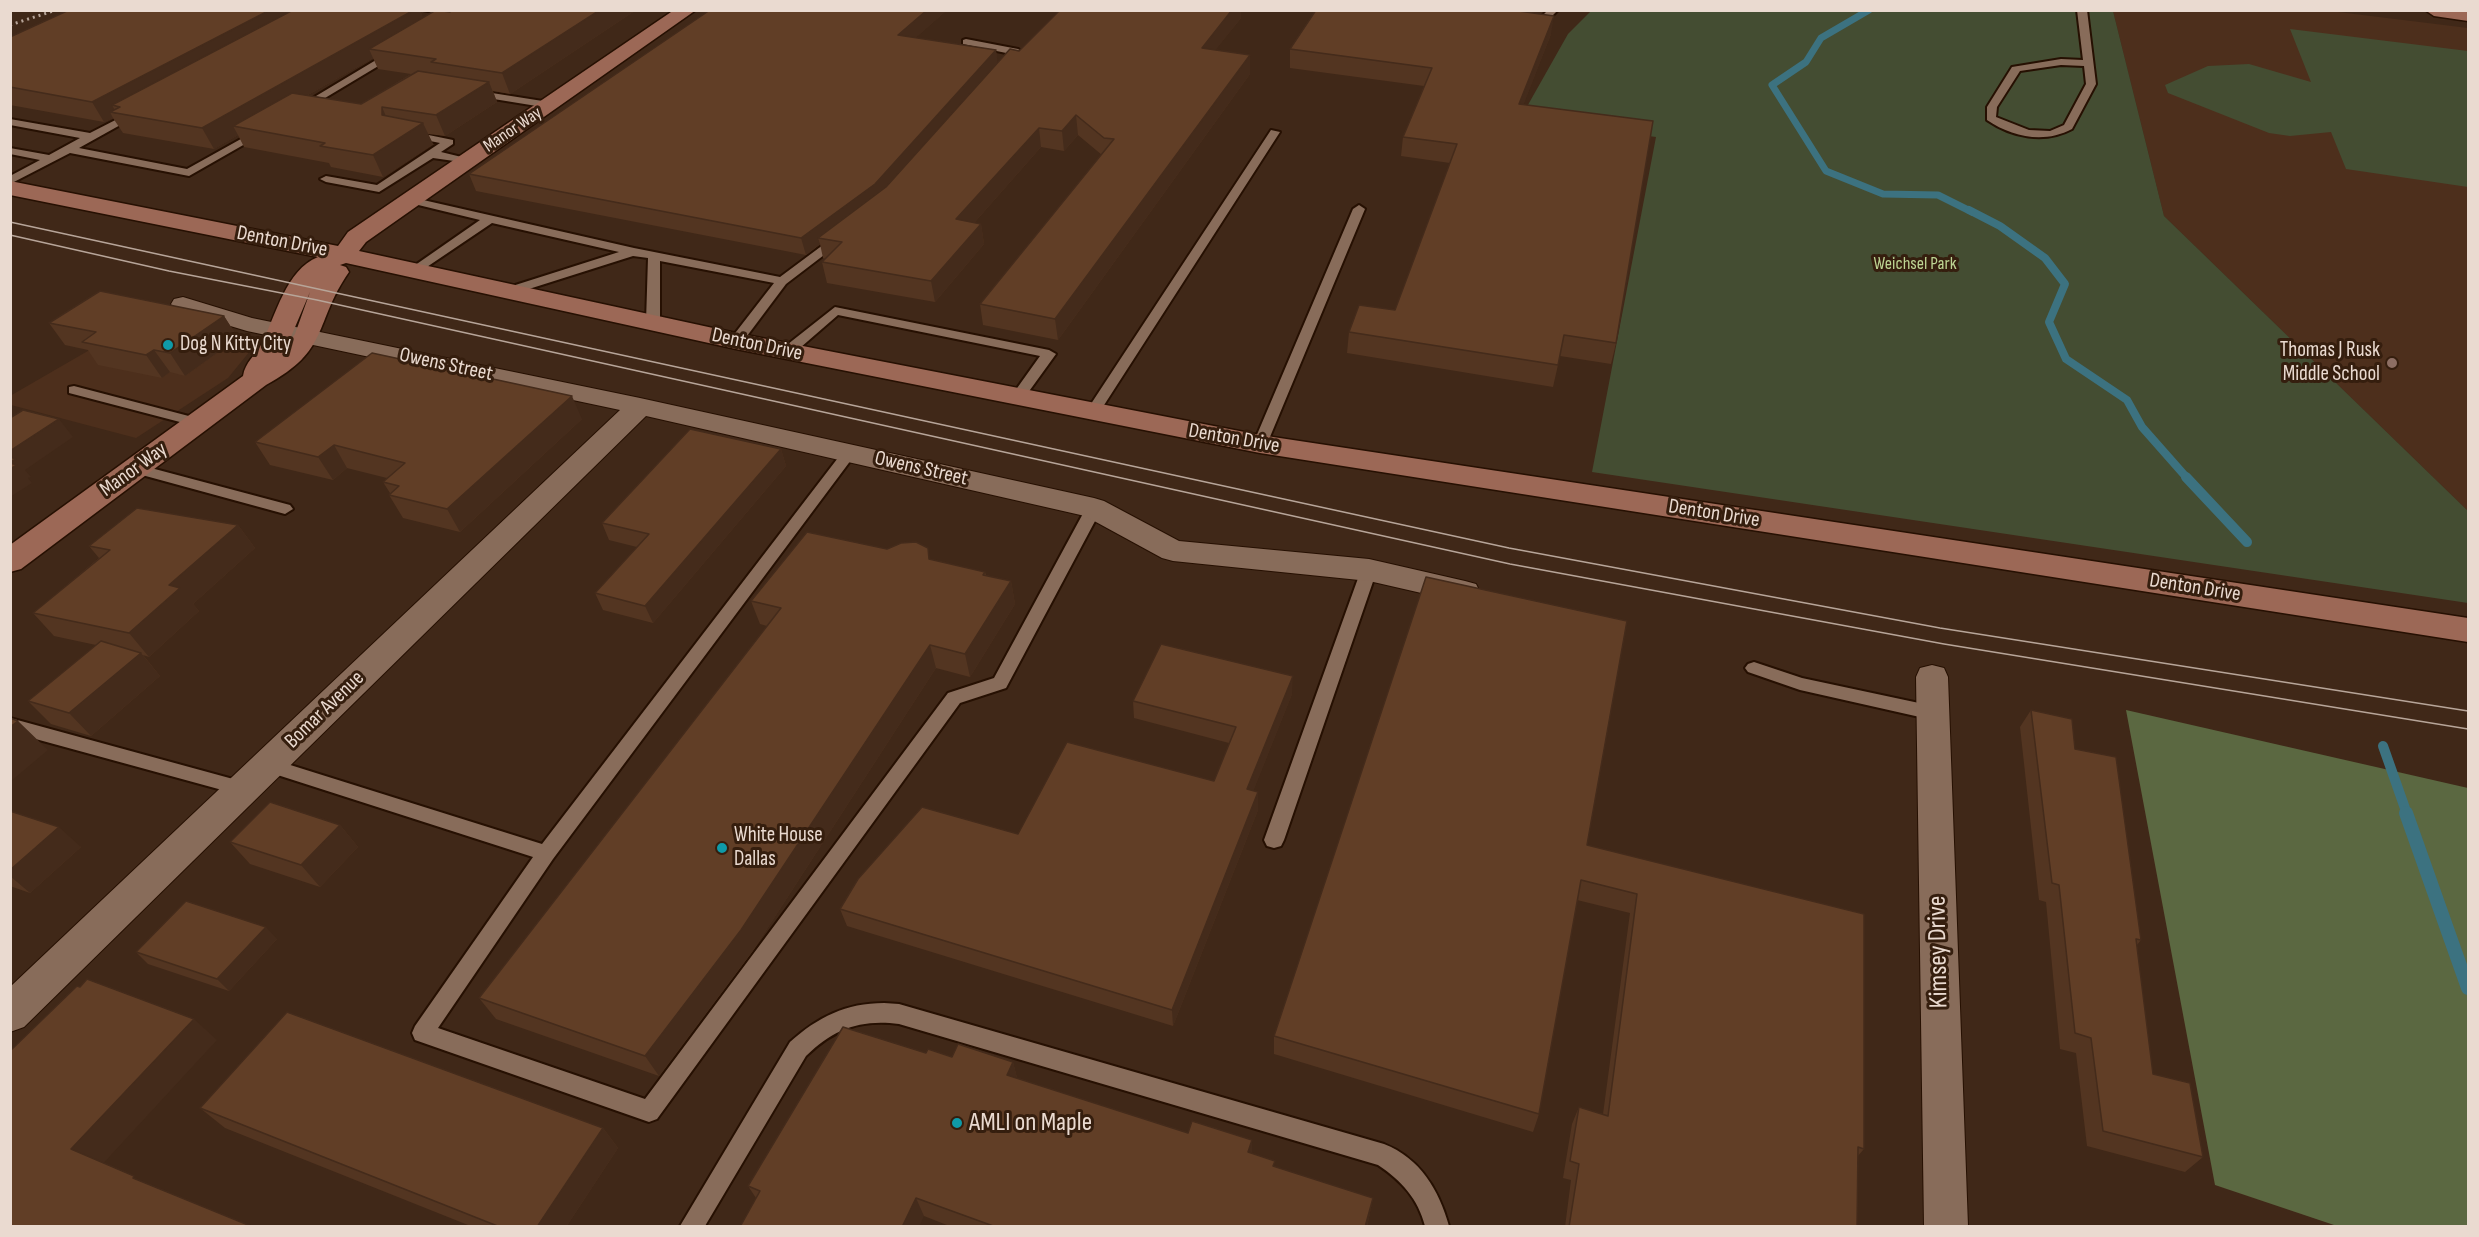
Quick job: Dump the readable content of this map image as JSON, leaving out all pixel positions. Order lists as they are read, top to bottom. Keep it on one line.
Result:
{"streets":{"main road":["Manor Way","Denton Drive"],"street":["Owens Street","Bomar Avenue","Kimsey Drive"]},"crossings":[["Manor Way","Denton Drive"],["Manor Way","Owens Street"],["Owens Street","Bomar Avenue"]],"parks":["Weichsel Park"],"places":["Dog N Kitty City","Thomas J Rusk Middle School","White House Dallas","AMLI on Maple"]}
